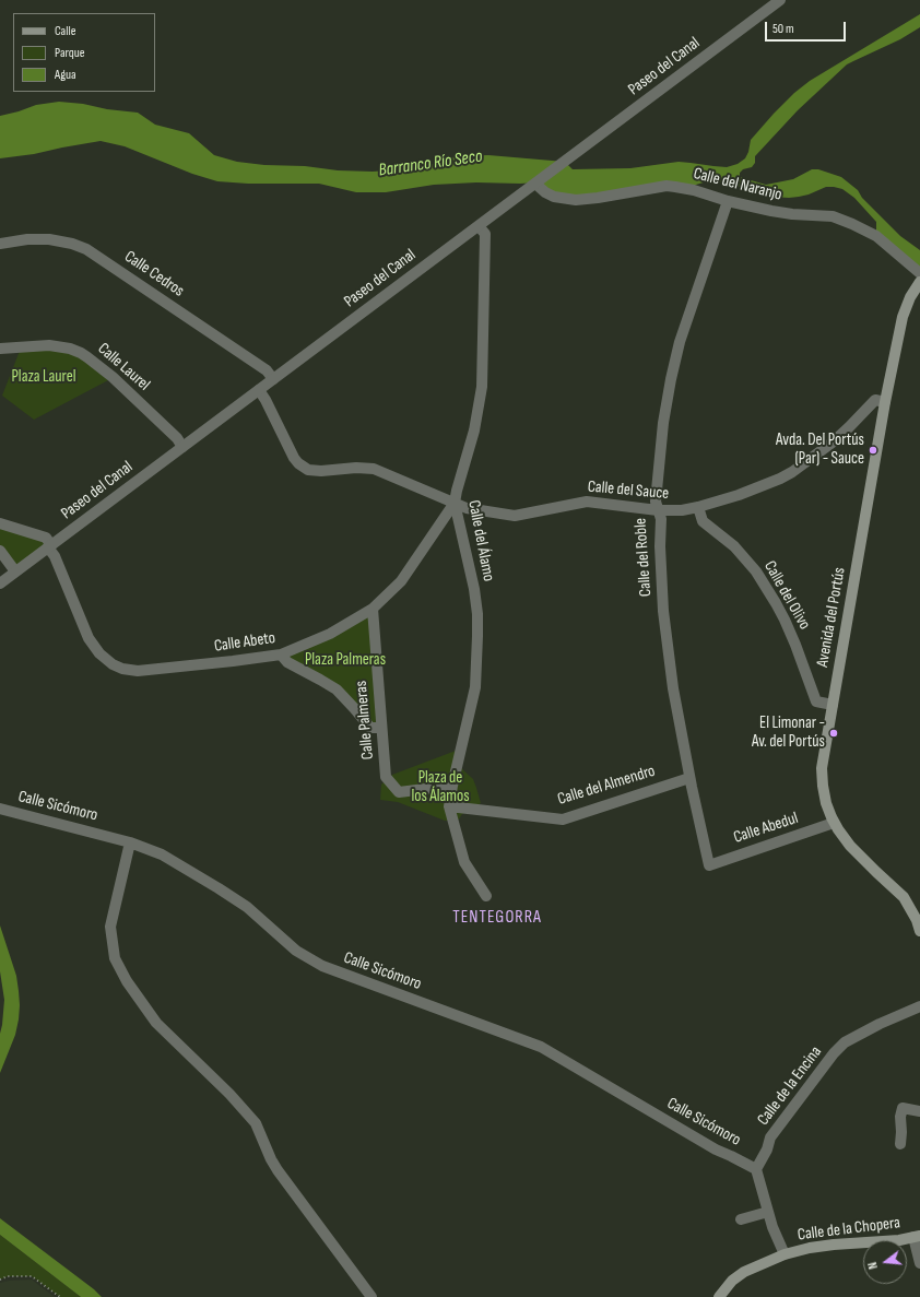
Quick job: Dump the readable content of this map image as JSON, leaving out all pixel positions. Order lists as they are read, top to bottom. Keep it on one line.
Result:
{"streets":{"main road":["Avenida del Portús","Calle de la Chopera"],"street":["Paseo del Canal","Calle del Naranjo","Calle Cedros","Calle Laurel","Calle del Sauce","Calle del Álamo","Calle del Roble","Calle del Olivo","Calle Abeto","Calle Palmeras","Calle del Almendro","Calle Sicómoro","Calle Abedul","Calle de la Encina"]},"crossings":[["Paseo del Canal","Calle del Naranjo"],["Paseo del Canal","Calle Cedros"],["Paseo del Canal","Calle Laurel"],["Paseo del Canal","Calle del Sauce"],["Paseo del Canal","Calle del Álamo"],["Paseo del Canal","Calle Abeto"],["Calle del Naranjo","Calle del Roble"],["Calle del Sauce","Calle del Álamo"],["Calle del Sauce","Calle del Roble"],["Calle del Sauce","Calle del Olivo"],["Calle del Sauce","Avenida del Portús"],["Calle del Sauce","Calle Abeto"],["Calle del Álamo","Calle Abeto"],["Calle del Álamo","Calle Palmeras"],["Calle del Roble","Calle del Almendro"],["Calle del Roble","Calle Abedul"],["Calle del Olivo","Avenida del Portús"],["Avenida del Portús","Calle Abedul"],["Calle Abeto","Calle Palmeras"],["Calle Sicómoro","Calle de la Encina"]],"districts":["TENTEGORRA"],"water":["Barranco Río Seco"],"parks":["Plaza Laurel","Plaza Palmeras","Plaza de los Álamos"],"places":["Avda. Del Portús (Par) - Sauce","El Limonar - Av. del Portús"],"legend":["Calle","Parque","Agua"],"scale_bar":"50 m","north":"left"}
